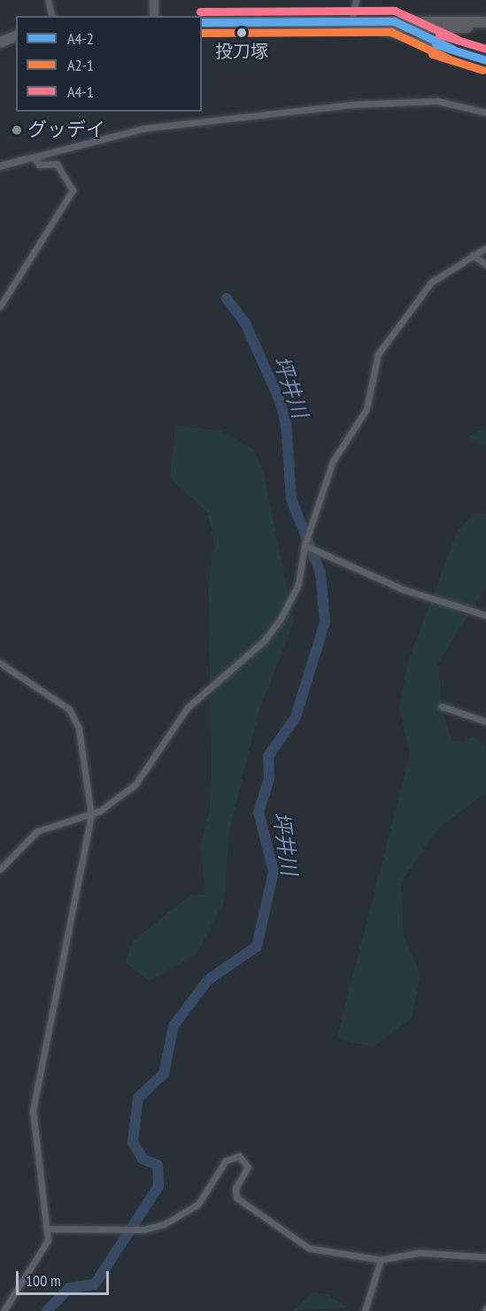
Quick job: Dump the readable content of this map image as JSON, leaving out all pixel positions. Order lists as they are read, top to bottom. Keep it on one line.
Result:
{"water":["坪井川"],"places":["投刀塚","グッデイ"],"lines":["transit line A4-1","transit line A4-2","transit line A2-1"],"legend":["A4-2","A2-1","A4-1"],"scale_bar":"100 m"}
